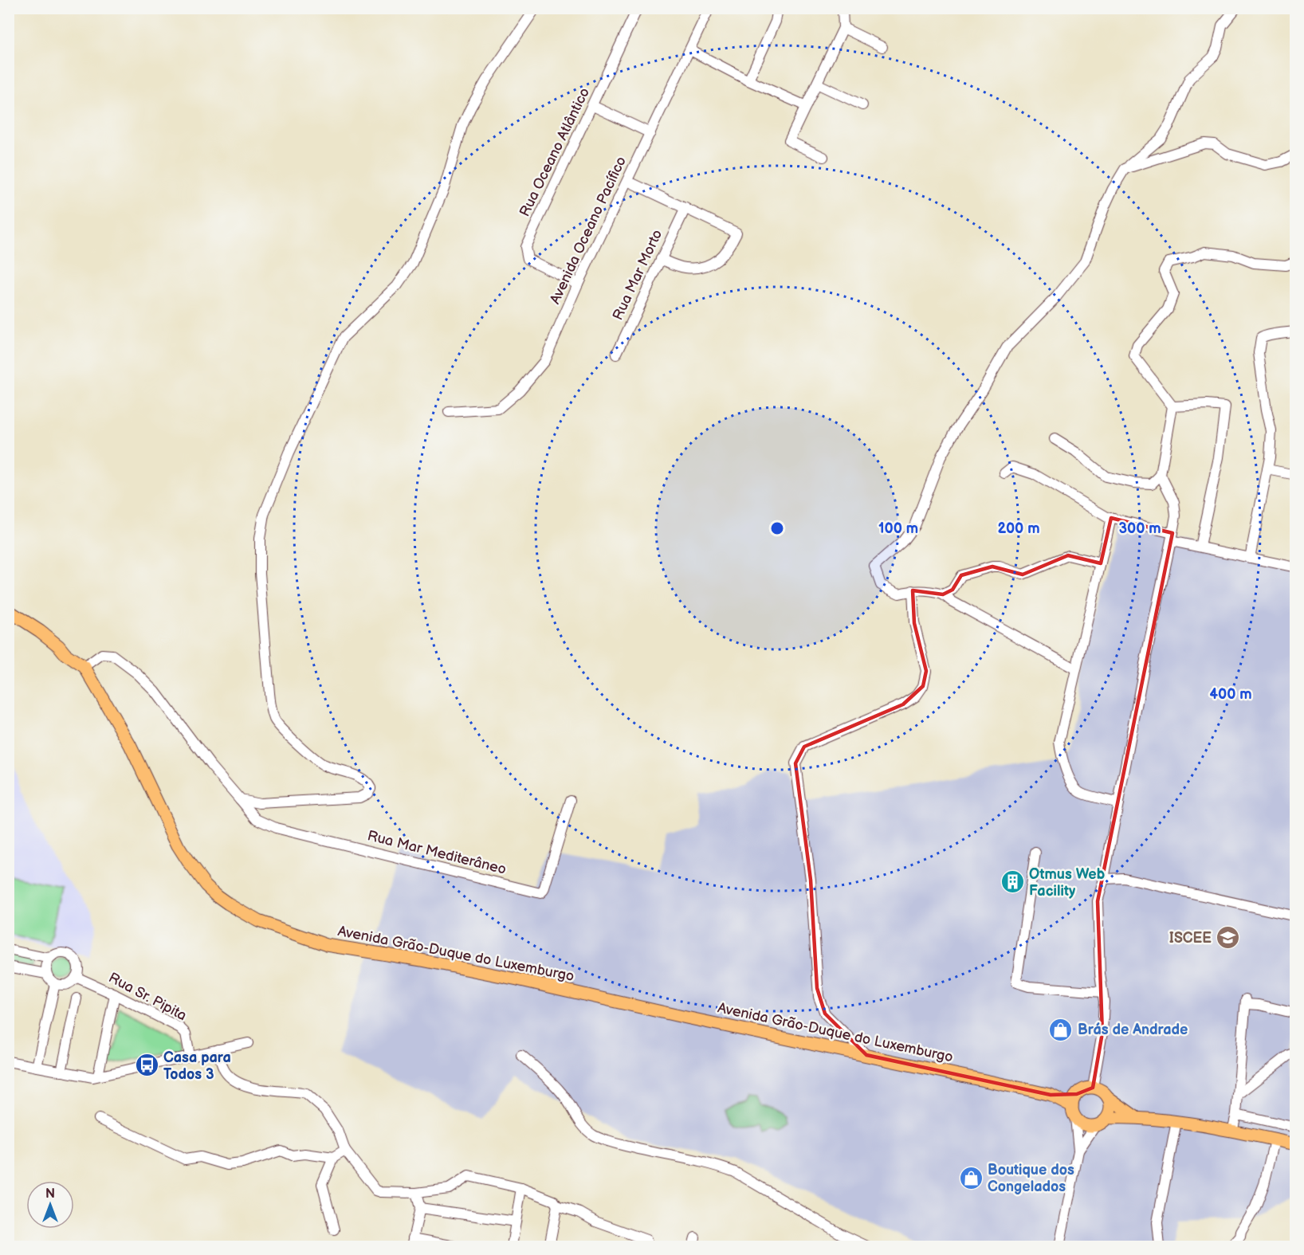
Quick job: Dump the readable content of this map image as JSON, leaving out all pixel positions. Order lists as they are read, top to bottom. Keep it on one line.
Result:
{"streets":{"main road":["Avenida Grão-Duque do Luxemburgo"],"street":["Rua Oceano Atlântico","Avenida Oceano Pacífico","Rua Mar Morto","Rua Mar Mediterâneo","Rua Sr. Pipita"]},"crossings":[["Rua Oceano Atlântico","Avenida Oceano Pacífico"]],"places":{"building":["Otmus Web Facility"],"school or university":["ISCEE"],"shop":["Brás de Andrade","Boutique dos Congelados"],"bus stop":["Casa para Todos 3"]},"north":"top","rings":["100 m","200 m","300 m","400 m"]}
